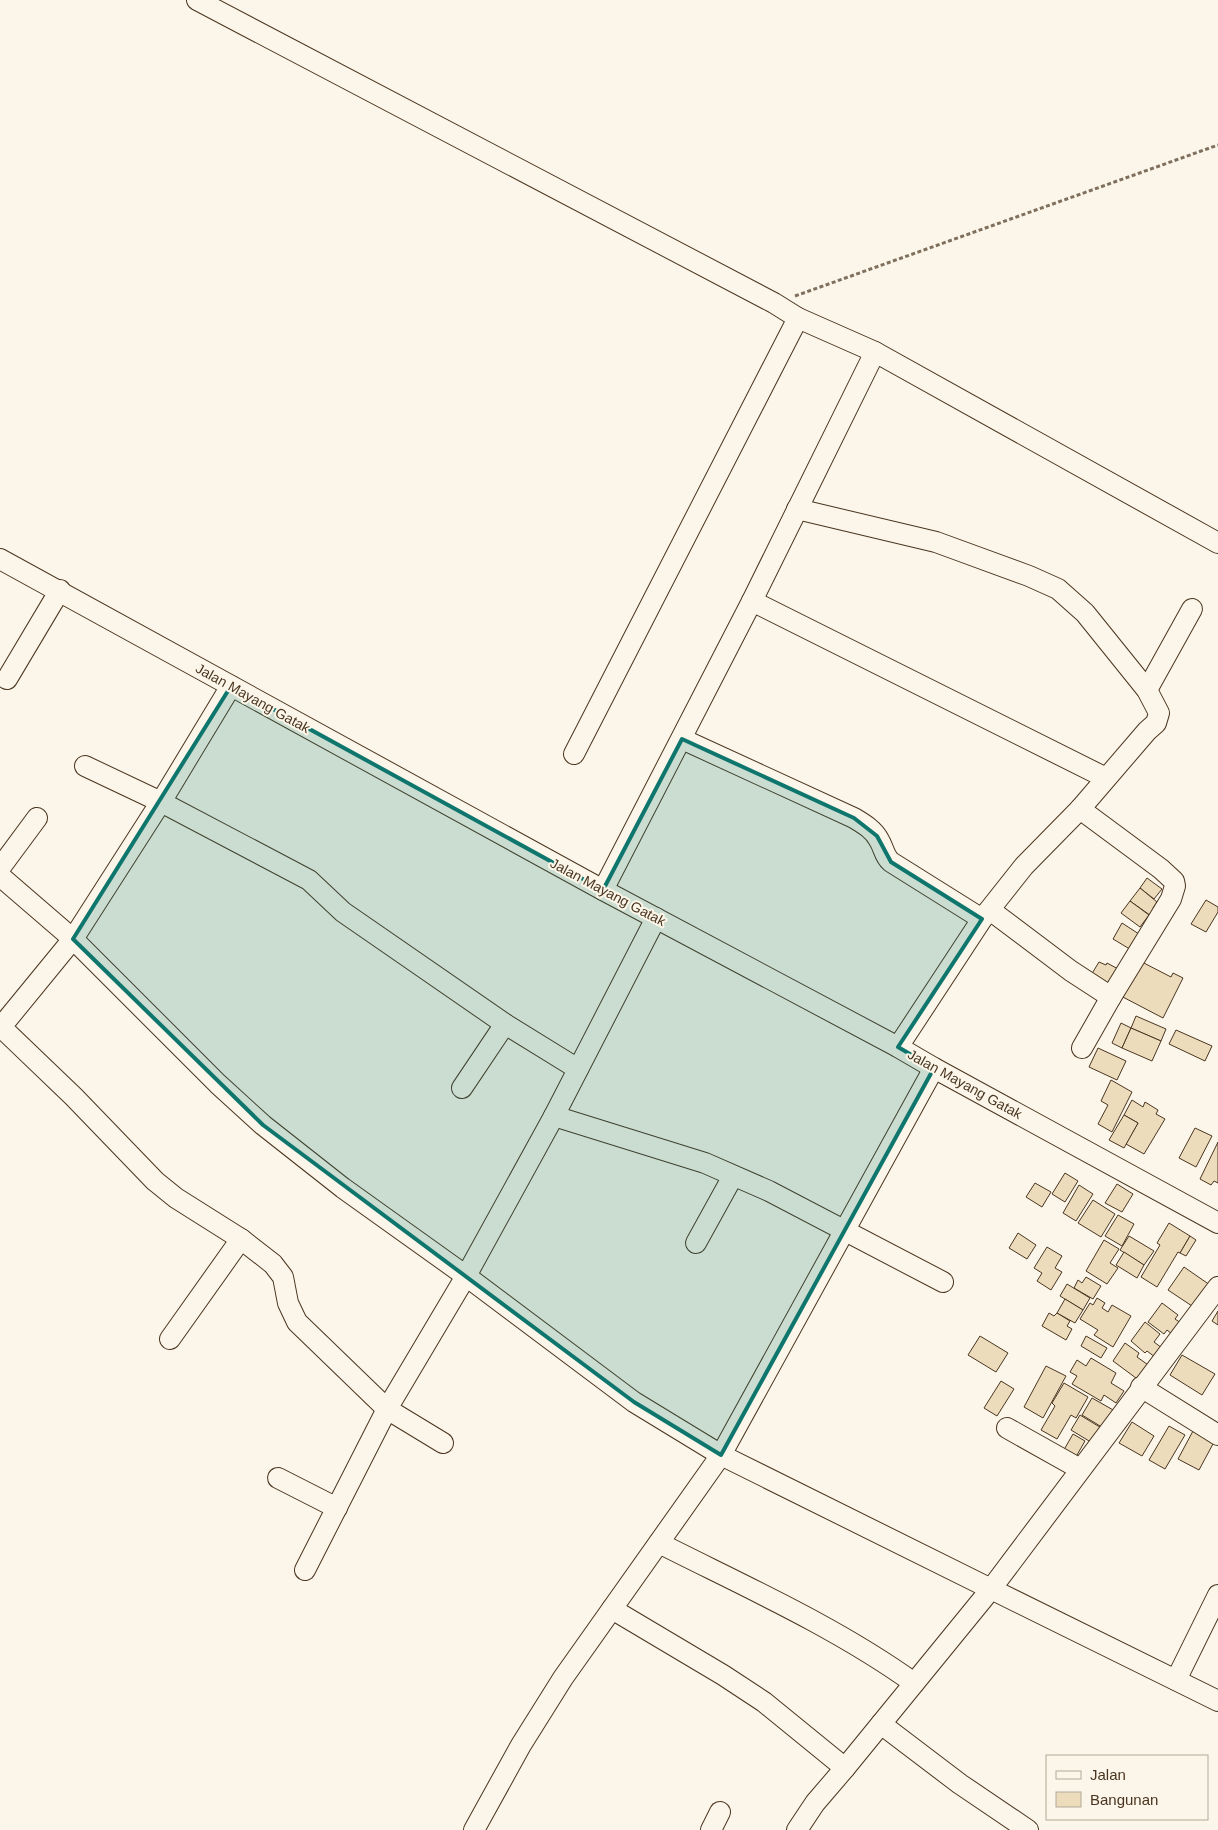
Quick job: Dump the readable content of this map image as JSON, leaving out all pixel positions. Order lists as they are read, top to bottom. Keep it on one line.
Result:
{"streets":{"street":["Jalan Mayang Gatak"]},"legend":["Jalan","Bangunan"]}
